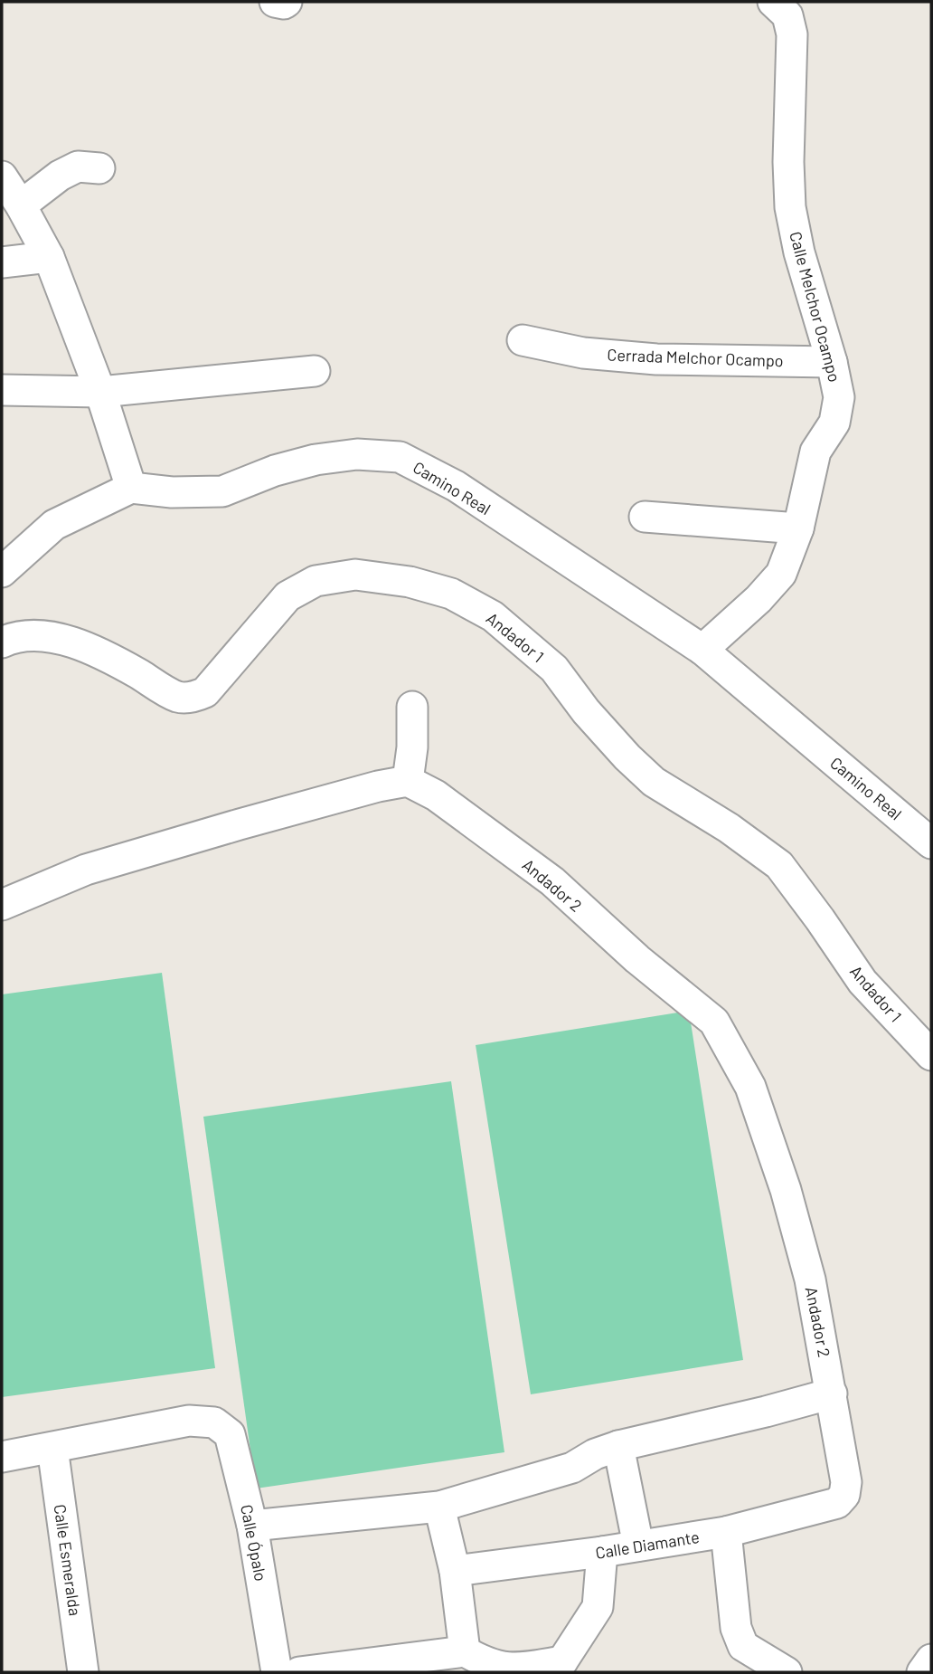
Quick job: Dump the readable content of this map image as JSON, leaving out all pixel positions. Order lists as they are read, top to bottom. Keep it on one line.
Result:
{"streets":{"street":["Calle Melchor Ocampo","Cerrada Melchor Ocampo","Camino Real","Andador 1","Andador 2","Calle Ópalo","Calle Diamante","Calle Esmeralda"]},"crossings":[["Calle Melchor Ocampo","Cerrada Melchor Ocampo"],["Calle Melchor Ocampo","Camino Real"],["Andador 2","Calle Diamante"],["Calle Ópalo","Calle Esmeralda"]]}
